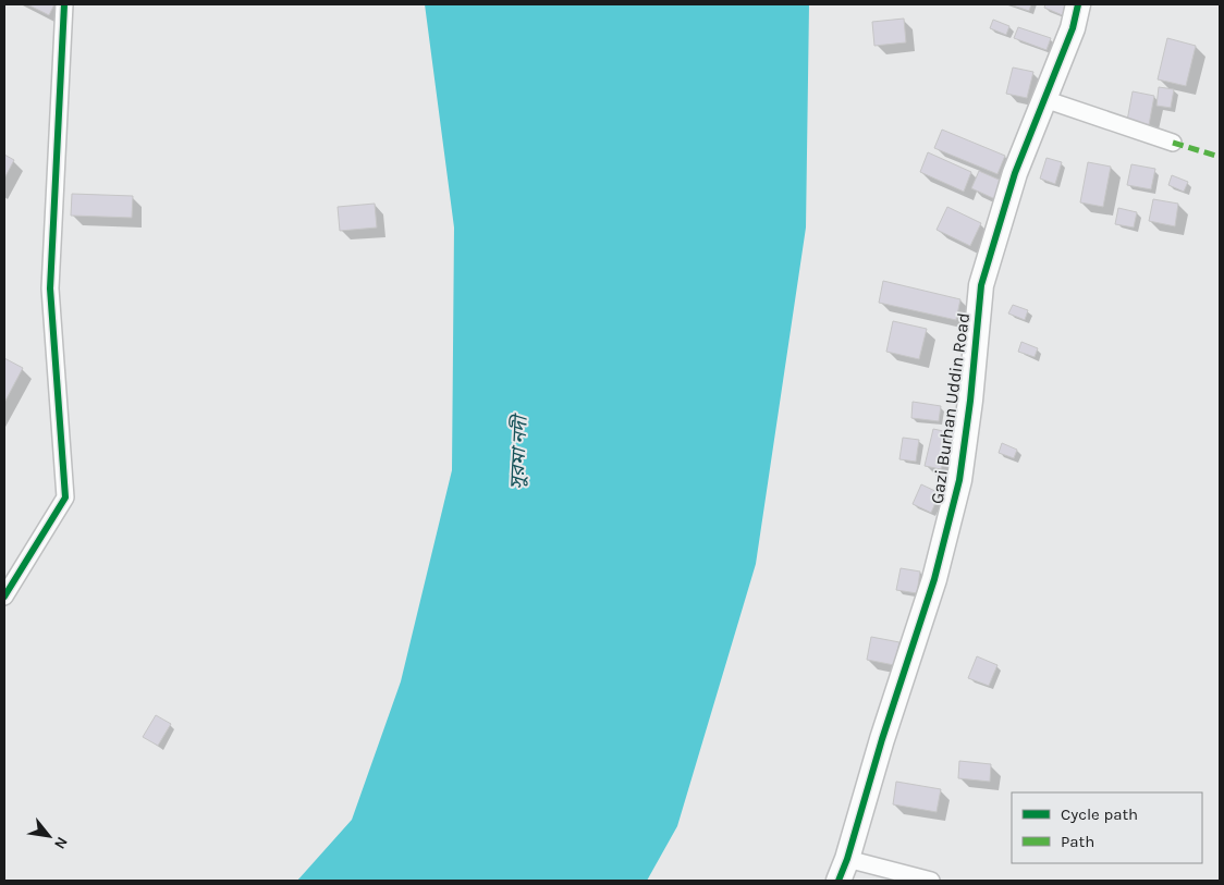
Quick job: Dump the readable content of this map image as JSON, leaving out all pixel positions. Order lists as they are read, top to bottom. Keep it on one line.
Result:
{"streets":{"street":["Gazi Burhan Uddin Road"]},"water":["সুরমা নদী"],"legend":["Cycle path","Path"],"north":"bottom right"}
